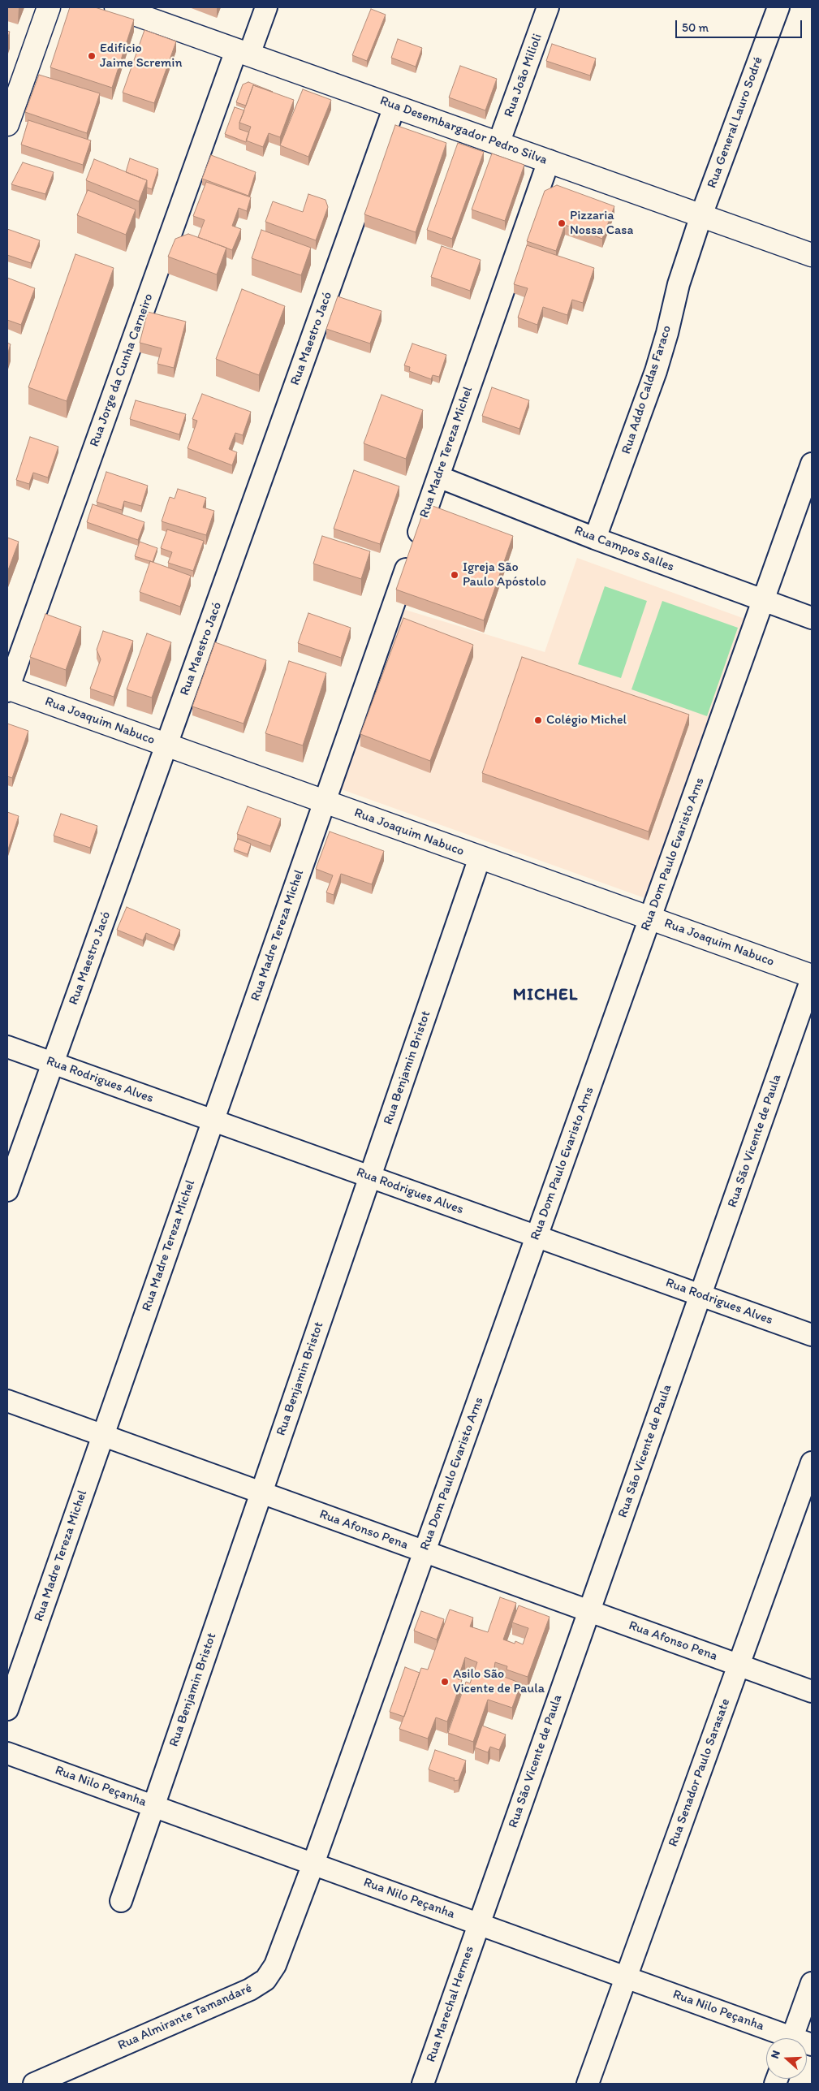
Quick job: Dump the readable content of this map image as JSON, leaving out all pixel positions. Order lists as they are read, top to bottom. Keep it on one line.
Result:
{"streets":{"main road":["Rua Desembargador Pedro Silva","Rua Joaquim Nabuco"],"street":["Rua João Milioli","Rua General Lauro Sodré","Rua Maestro Jacó","Rua Jorge da Cunha Carneiro","Rua Addo Caldas Faraco","Rua Madre Tereza Michel","Rua Campos Salles","Rua Dom Paulo Evaristo Arns","Rua Benjamin Bristot","Rua Rodrigues Alves","Rua São Vicente de Paula","Rua Afonso Pena","Rua Senador Paulo Sarasate","Rua Nilo Peçanha","Rua Marechal Hermes","Rua Almirante Tamandaré"]},"crossings":[["Rua João Milioli","Rua Desembargador Pedro Silva"],["Rua General Lauro Sodré","Rua Desembargador Pedro Silva"],["Rua General Lauro Sodré","Rua Addo Caldas Faraco"],["Rua Desembargador Pedro Silva","Rua Maestro Jacó"],["Rua Desembargador Pedro Silva","Rua Jorge da Cunha Carneiro"],["Rua Desembargador Pedro Silva","Rua Addo Caldas Faraco"],["Rua Desembargador Pedro Silva","Rua Madre Tereza Michel"],["Rua Maestro Jacó","Rua Joaquim Nabuco"],["Rua Maestro Jacó","Rua Rodrigues Alves"],["Rua Jorge da Cunha Carneiro","Rua Joaquim Nabuco"],["Rua Addo Caldas Faraco","Rua Campos Salles"],["Rua Madre Tereza Michel","Rua Campos Salles"],["Rua Madre Tereza Michel","Rua Joaquim Nabuco"],["Rua Madre Tereza Michel","Rua Rodrigues Alves"],["Rua Madre Tereza Michel","Rua Afonso Pena"],["Rua Campos Salles","Rua Dom Paulo Evaristo Arns"],["Rua Joaquim Nabuco","Rua Dom Paulo Evaristo Arns"],["Rua Joaquim Nabuco","Rua Benjamin Bristot"],["Rua Joaquim Nabuco","Rua São Vicente de Paula"],["Rua Dom Paulo Evaristo Arns","Rua Rodrigues Alves"],["Rua Dom Paulo Evaristo Arns","Rua Afonso Pena"],["Rua Dom Paulo Evaristo Arns","Rua Nilo Peçanha"],["Rua Dom Paulo Evaristo Arns","Rua Almirante Tamandaré"],["Rua Benjamin Bristot","Rua Rodrigues Alves"],["Rua Benjamin Bristot","Rua Afonso Pena"],["Rua Benjamin Bristot","Rua Nilo Peçanha"],["Rua Rodrigues Alves","Rua São Vicente de Paula"],["Rua São Vicente de Paula","Rua Afonso Pena"],["Rua São Vicente de Paula","Rua Nilo Peçanha"],["Rua São Vicente de Paula","Rua Marechal Hermes"],["Rua Afonso Pena","Rua Senador Paulo Sarasate"],["Rua Senador Paulo Sarasate","Rua Nilo Peçanha"],["Rua Nilo Peçanha","Rua Marechal Hermes"],["Rua Nilo Peçanha","Rua Almirante Tamandaré"]],"districts":["MICHEL"],"places":["Edifício Jaime Scremin","Pizzaria Nossa Casa","Igreja São Paulo Apóstolo","Colégio Michel","Asilo São Vicente de Paula"],"scale_bar":"50 m","north":"left"}
